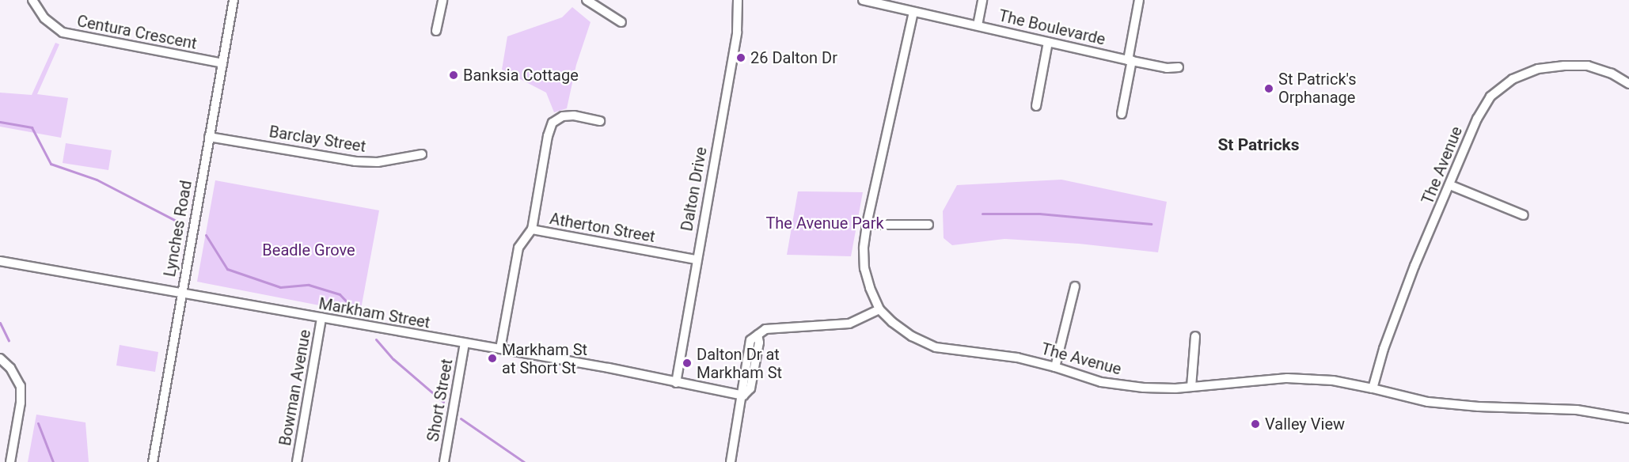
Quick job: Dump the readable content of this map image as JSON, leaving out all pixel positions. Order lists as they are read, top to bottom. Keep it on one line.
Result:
{"streets":{"street":["The Boulevarde","Centura Crescent","Barclay Street","The Avenue","Dalton Drive","Atherton Street","Lynches Road","Markham Street","Bowman Avenue","Short Street"]},"crossings":[["The Boulevarde","The Avenue"],["Centura Crescent","Lynches Road"],["Barclay Street","Lynches Road"],["Dalton Drive","Atherton Street"],["Dalton Drive","Markham Street"],["Lynches Road","Markham Street"],["Markham Street","Bowman Avenue"],["Markham Street","Short Street"]],"districts":["St Patricks"],"parks":["The Avenue Park","Beadle Grove"],"places":["26 Dalton Dr","Banksia Cottage","St Patrick's Orphanage","Markham St at Short St","Dalton Dr at Markham St","Valley View"]}
